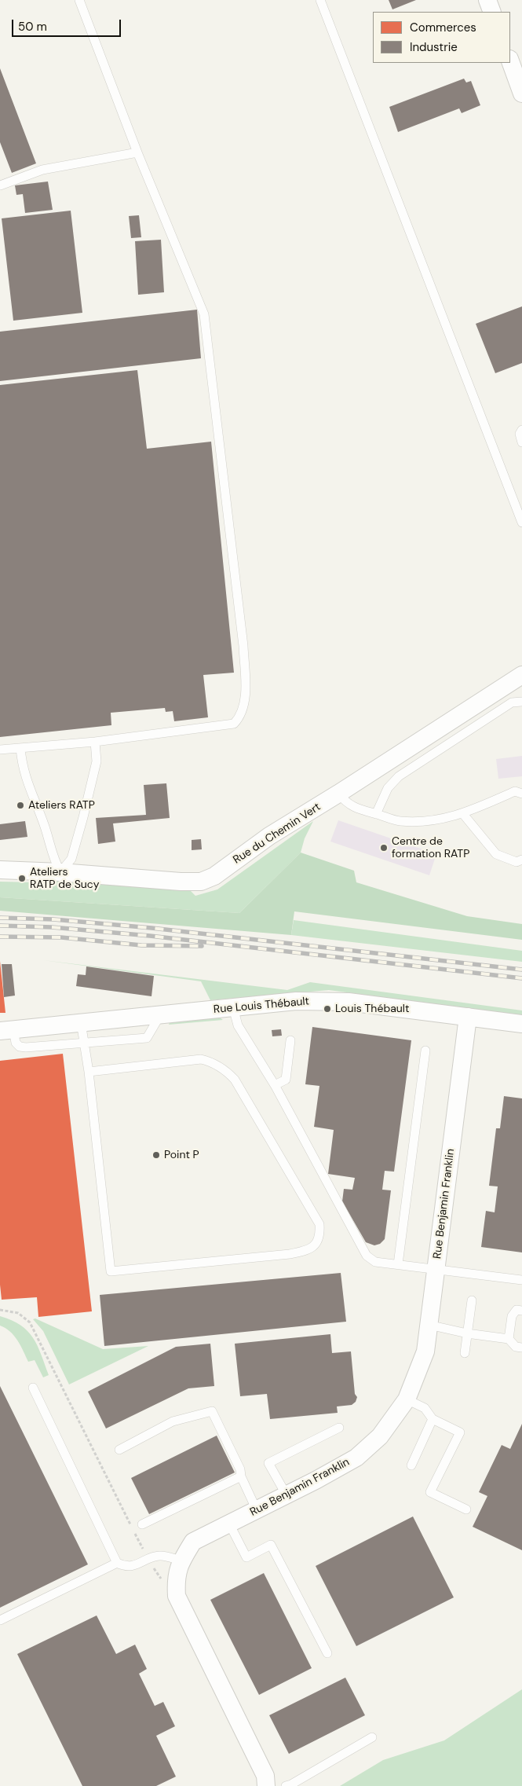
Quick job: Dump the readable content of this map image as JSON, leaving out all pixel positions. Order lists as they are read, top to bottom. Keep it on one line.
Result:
{"streets":{"street":["Rue du Chemin Vert","Rue Louis Thébault","Rue Benjamin Franklin"]},"crossings":[["Rue Louis Thébault","Rue Benjamin Franklin"]],"places":["Ateliers RATP","Centre de formation RATP","Ateliers RATP de Sucy","Louis Thébault","Point P"],"legend":["Commerces","Industrie"],"scale_bar":"50 m"}
